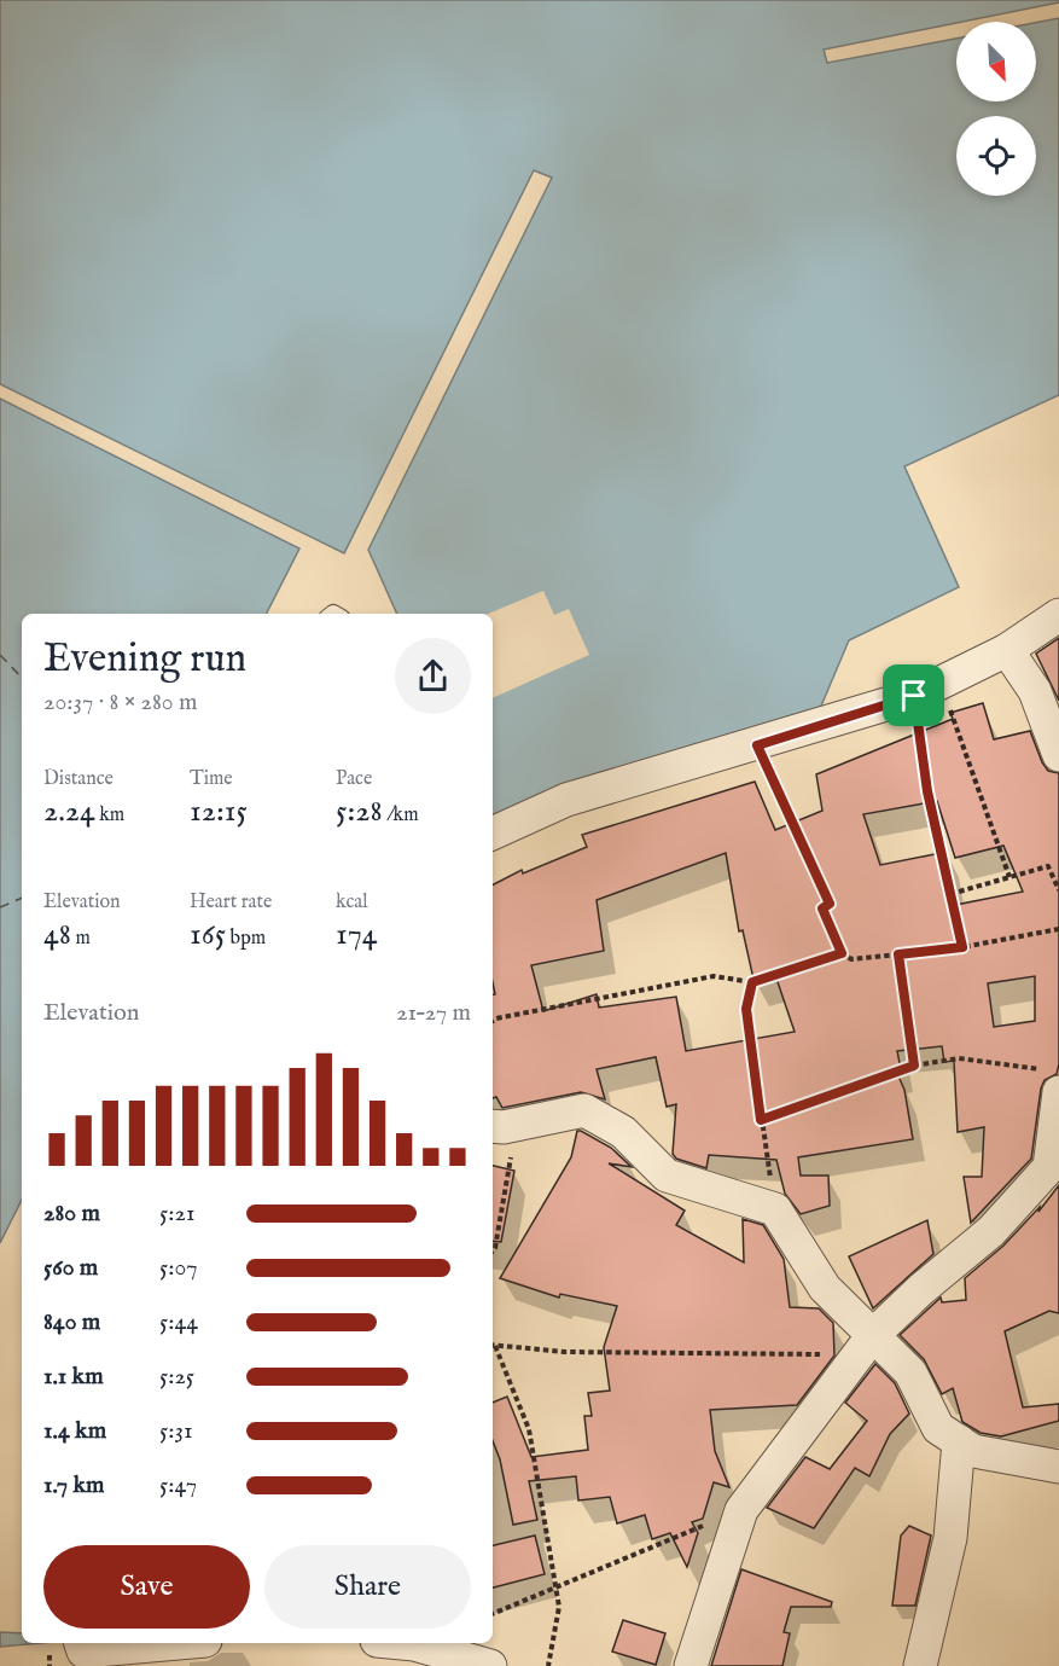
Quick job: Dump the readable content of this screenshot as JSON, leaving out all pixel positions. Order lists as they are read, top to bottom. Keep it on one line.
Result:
{"north":"bottom right","page":{"heading":["Evening run","20:37 · 8 × 280 m"],"stats":[["Distance","2.24 km"],["Time","12:15"],["Pace","5:28 /km"],["Elevation","48 m"],["Heart rate","165 bpm"],["kcal","174"]],"chart":["Elevation","21–27 m"],"list":[{"name":"280 m","note":"5:21"},{"name":"560 m","note":"5:07"},{"name":"840 m","note":"5:44"},{"name":"1.1 km","note":"5:25"},{"name":"1.4 km","note":"5:31"},{"name":"1.7 km","note":"5:47"}],"buttons":["Save","Share"]}}
